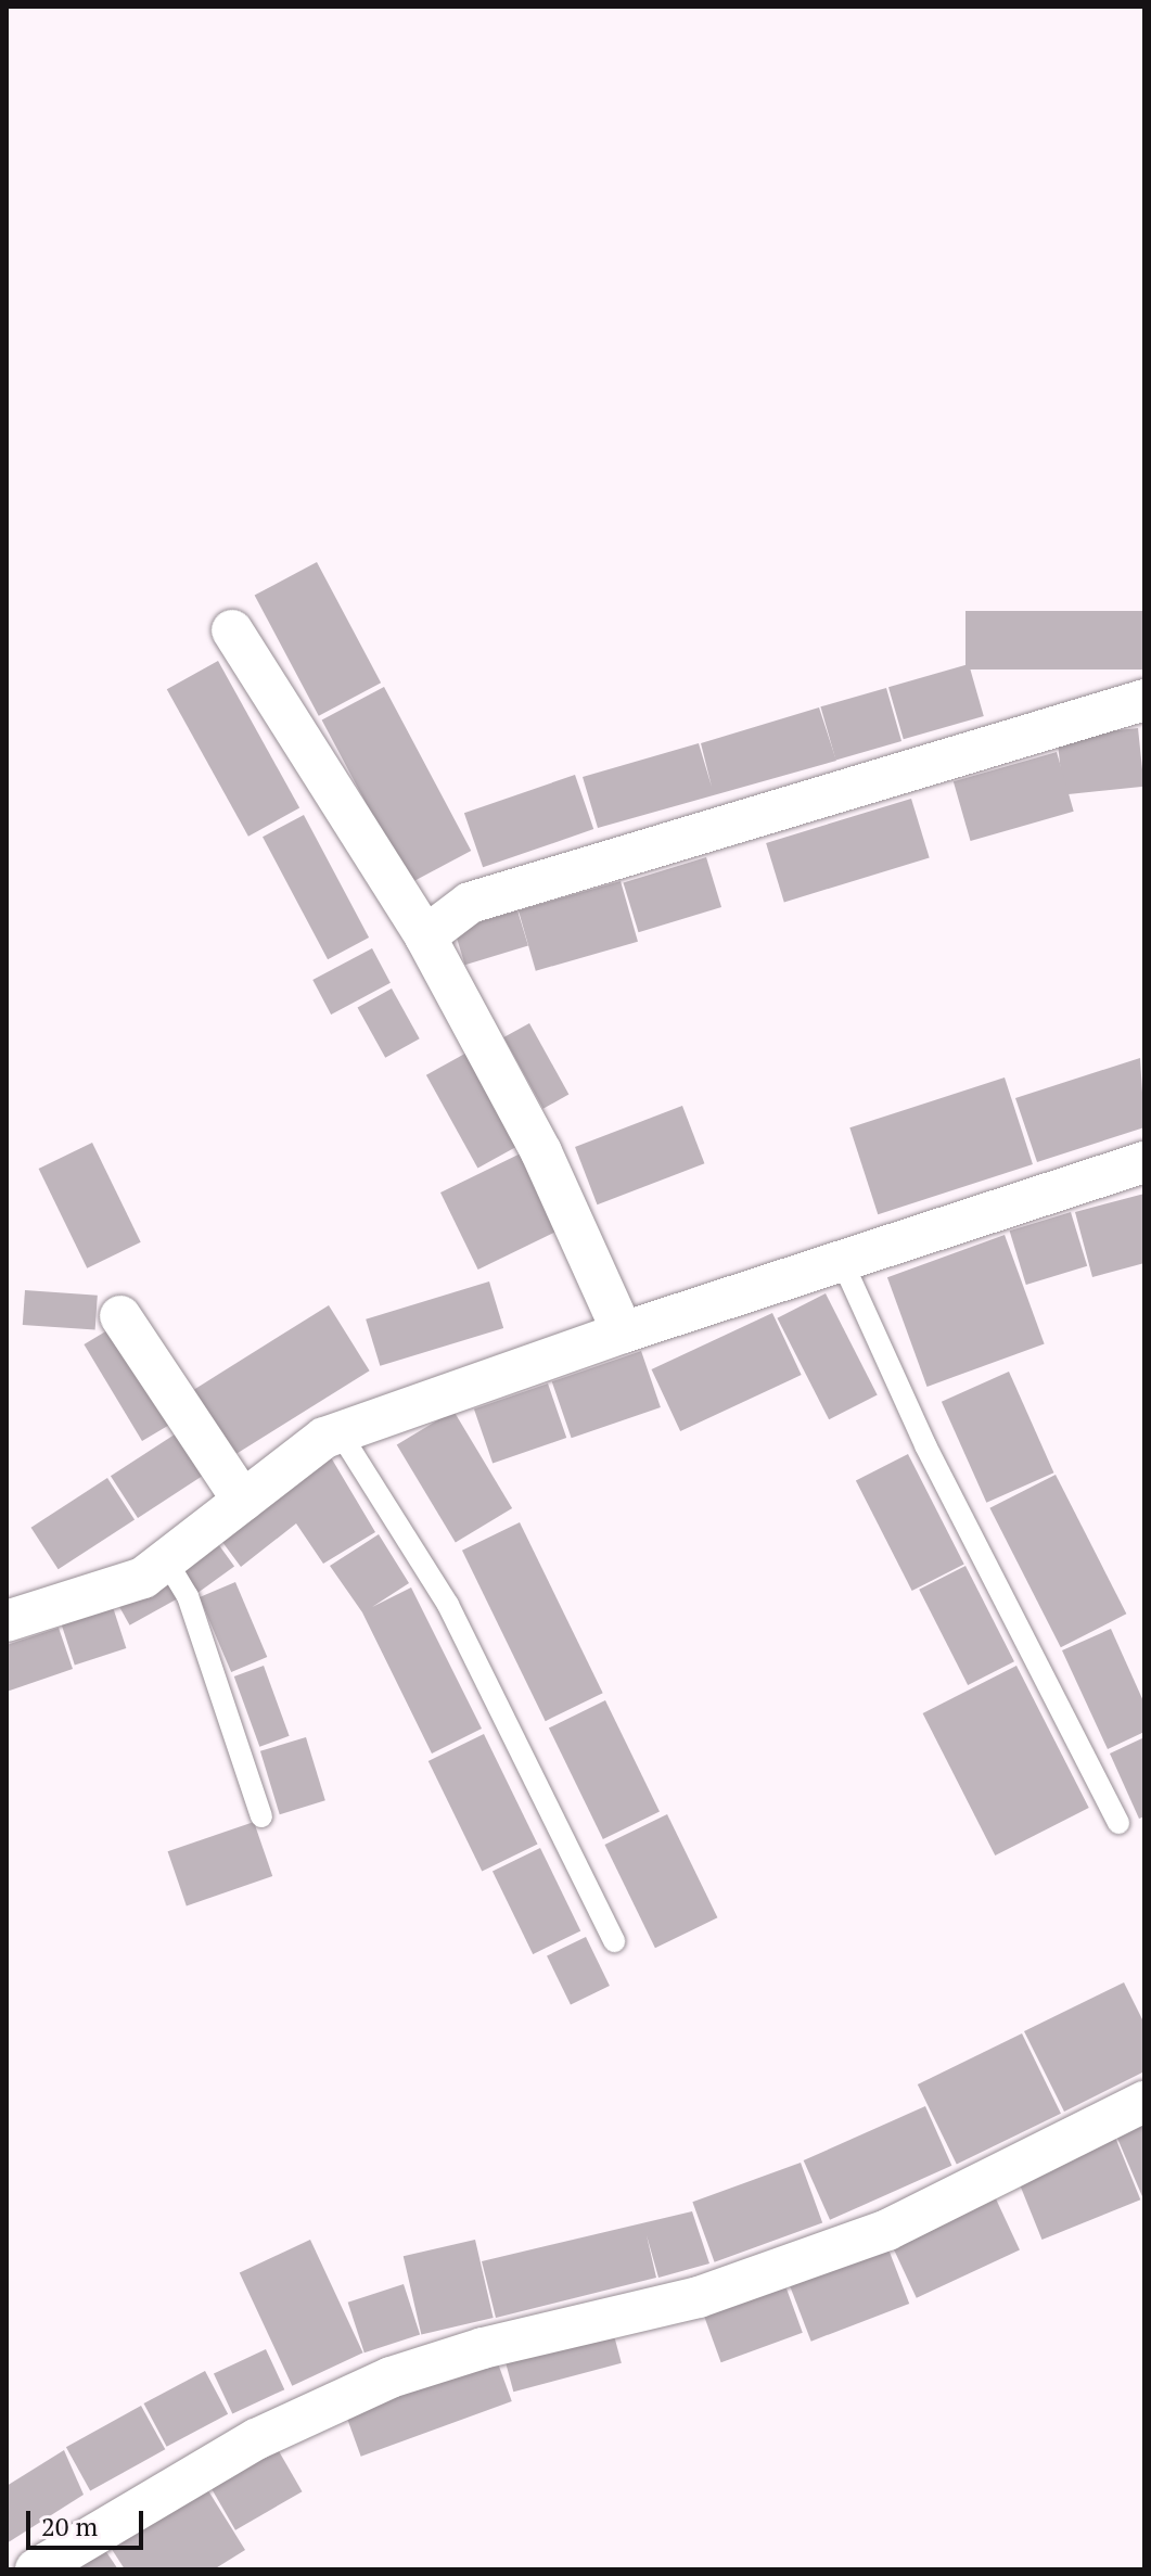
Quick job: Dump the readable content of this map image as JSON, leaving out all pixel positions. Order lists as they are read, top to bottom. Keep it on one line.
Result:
{"scale_bar":"20 m"}
